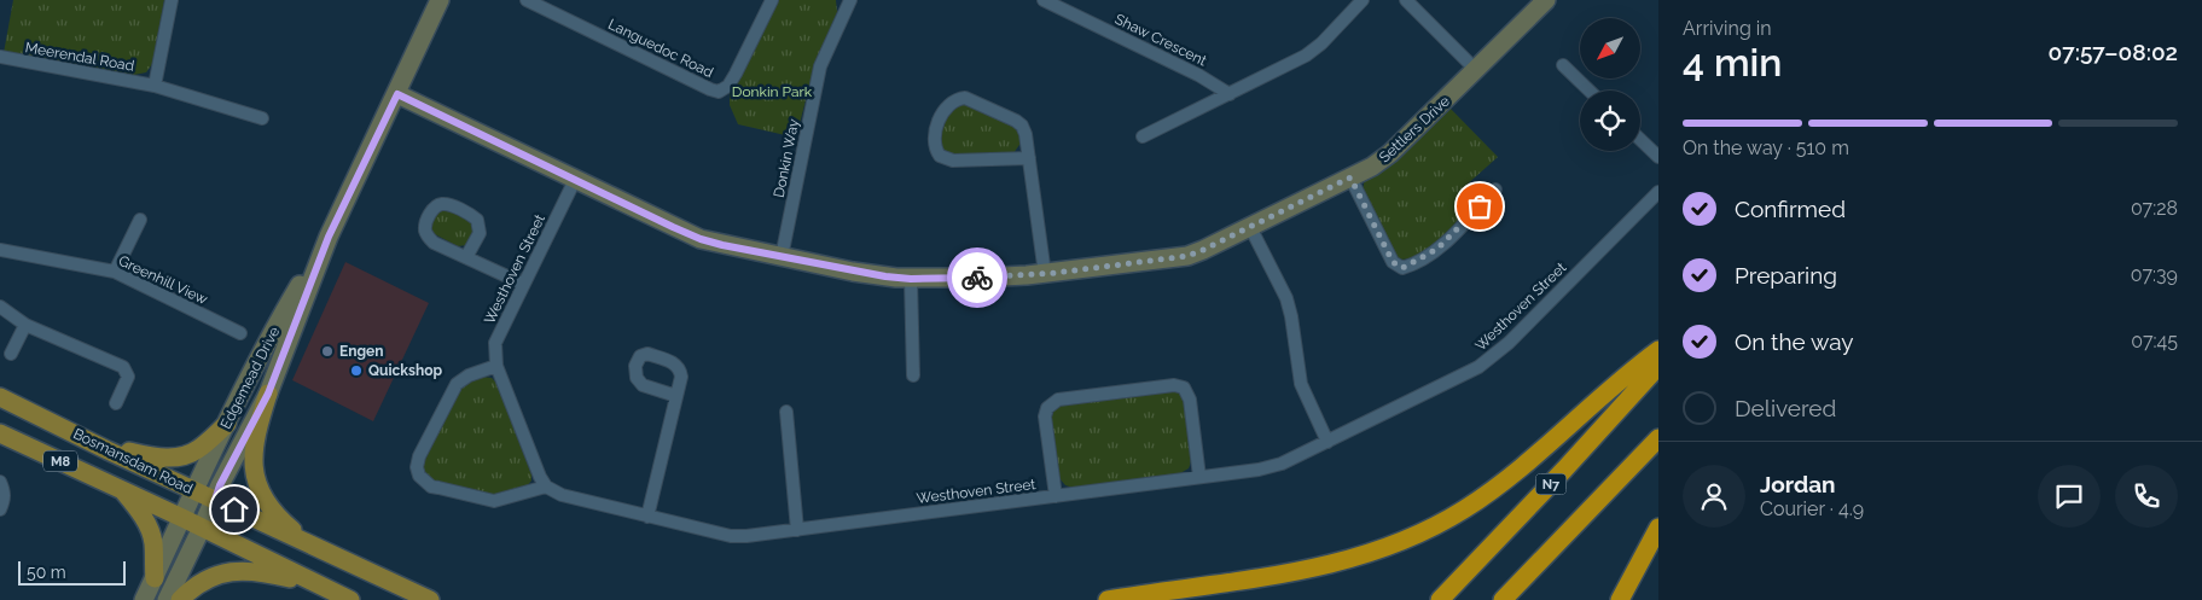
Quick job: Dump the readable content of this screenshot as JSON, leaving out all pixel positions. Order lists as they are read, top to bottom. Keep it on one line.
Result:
{"streets":{"highway":["N7"],"main road":["M8","Bosmansdam Road"],"street":["Shaw Crescent","Languedoc Road","Meerendal Road","Settlers Drive","Donkin Way","Westhoven Street","Greenhill View","Edgemead Drive"]},"crossings":[["Settlers Drive","Donkin Way"],["Settlers Drive","Westhoven Street"],["Settlers Drive","Edgemead Drive"],["Edgemead Drive","Bosmansdam Road"]],"parks":["Donkin Park"],"places":["Engen","Quickshop"],"scale_bar":"50 m","north":"bottom left","page":{"heading":["4 min","Arriving in","07:57–08:02"],"panel":["Jordan","Courier · 4.9"],"bar":"On the way · 510 m","list":[["Confirmed","07:28"],["Preparing","07:39"],["On the way","07:45"],"Delivered"],"scale":"50 m"}}
